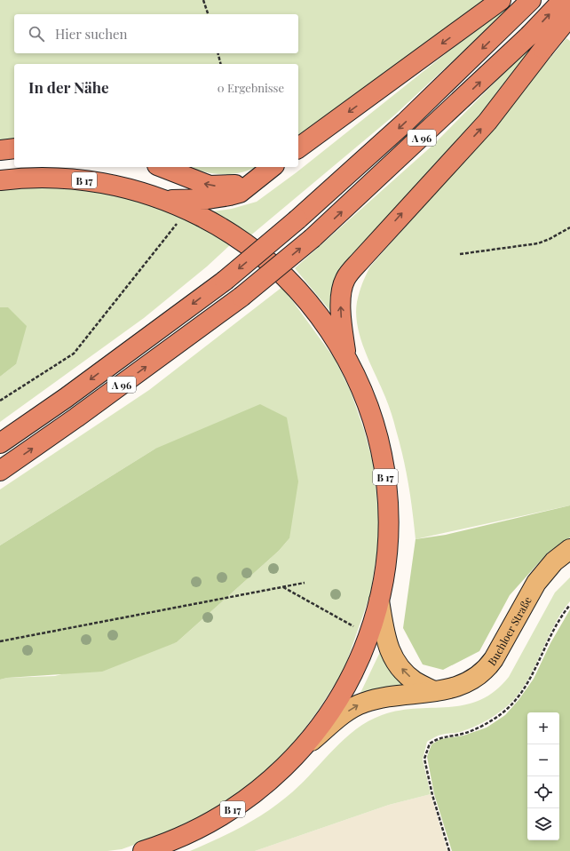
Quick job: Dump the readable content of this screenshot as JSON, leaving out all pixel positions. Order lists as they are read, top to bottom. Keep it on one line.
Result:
{"streets":{"highway":["A 96","B 17"],"main road":["Buchloer Straße"]},"crossings":[["B 17","Buchloer Straße"]],"one_way":["Buchloer Straße"],"page":{"search":"Hier suchen","heading":["In der Nähe","0 Ergebnisse"],"map_buttons":["+","−"]}}
